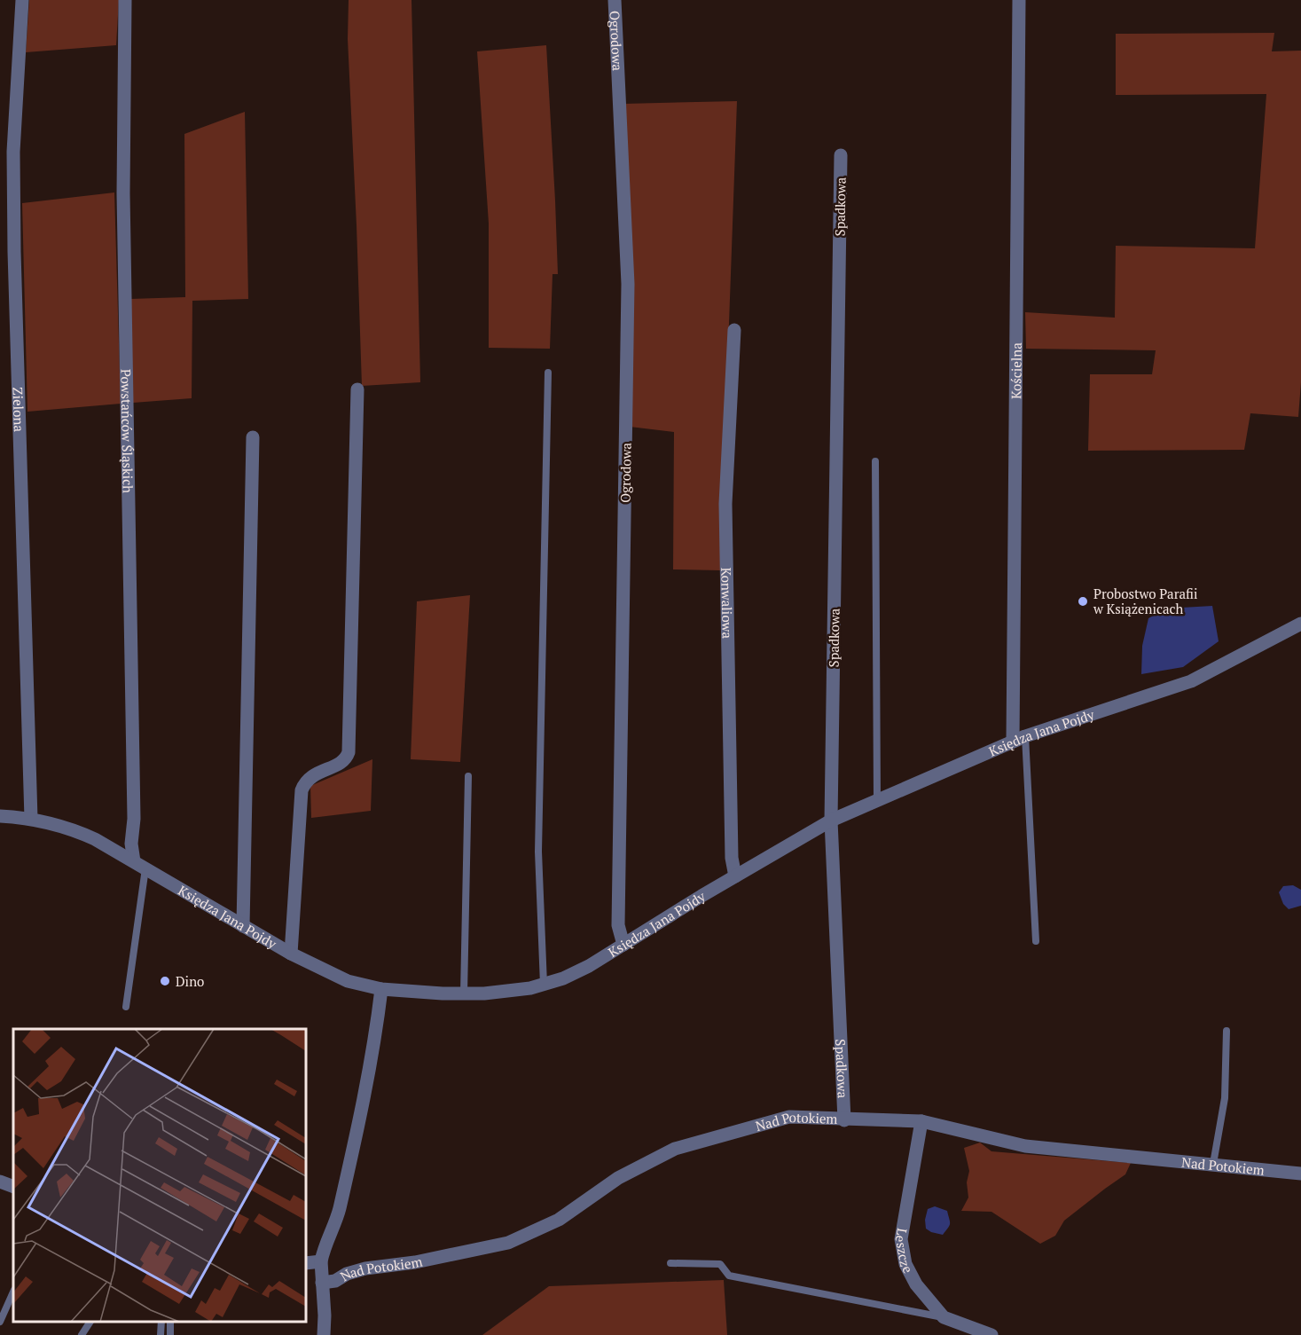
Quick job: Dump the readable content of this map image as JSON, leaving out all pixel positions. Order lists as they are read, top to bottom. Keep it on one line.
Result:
{"streets":{"street":["Ogrodowa","Spadkowa","Kościelna","Zielona","Powstańców Śląskich","Konwaliowa","Księdza Jana Pojdy","Nad Potokiem","Leszcze"]},"crossings":[["Ogrodowa","Księdza Jana Pojdy"],["Spadkowa","Księdza Jana Pojdy"],["Spadkowa","Nad Potokiem"],["Kościelna","Księdza Jana Pojdy"],["Zielona","Księdza Jana Pojdy"],["Powstańców Śląskich","Księdza Jana Pojdy"],["Konwaliowa","Księdza Jana Pojdy"],["Nad Potokiem","Leszcze"]],"places":["Probostwo Parafii w Książenicach","Dino"]}
